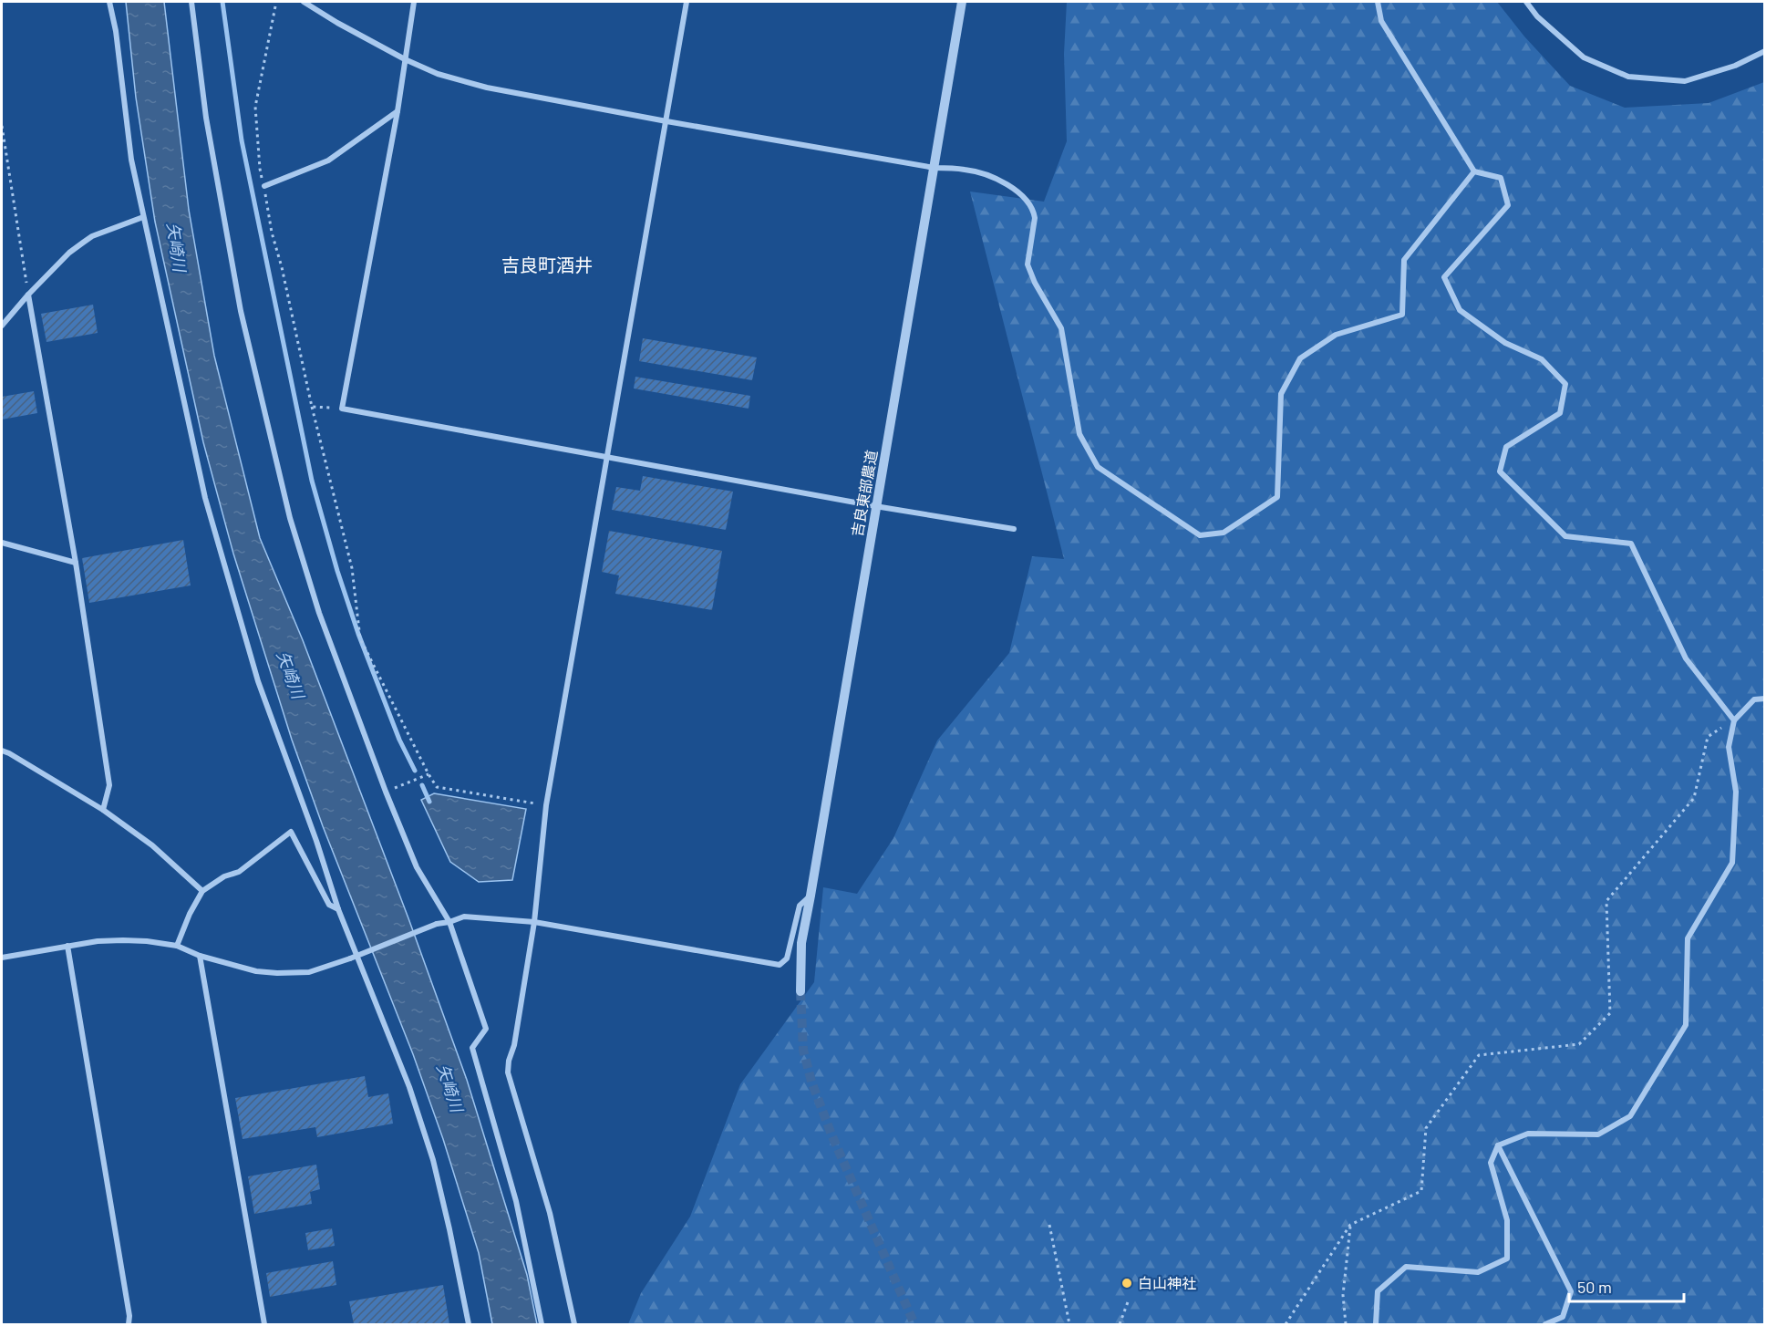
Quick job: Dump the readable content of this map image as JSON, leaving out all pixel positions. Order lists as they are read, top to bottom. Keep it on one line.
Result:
{"streets":{"street":["吉良東部農道"]},"districts":["吉良町酒井"],"water":["矢崎川"],"places":["白山神社"],"scale_bar":"50 m"}
